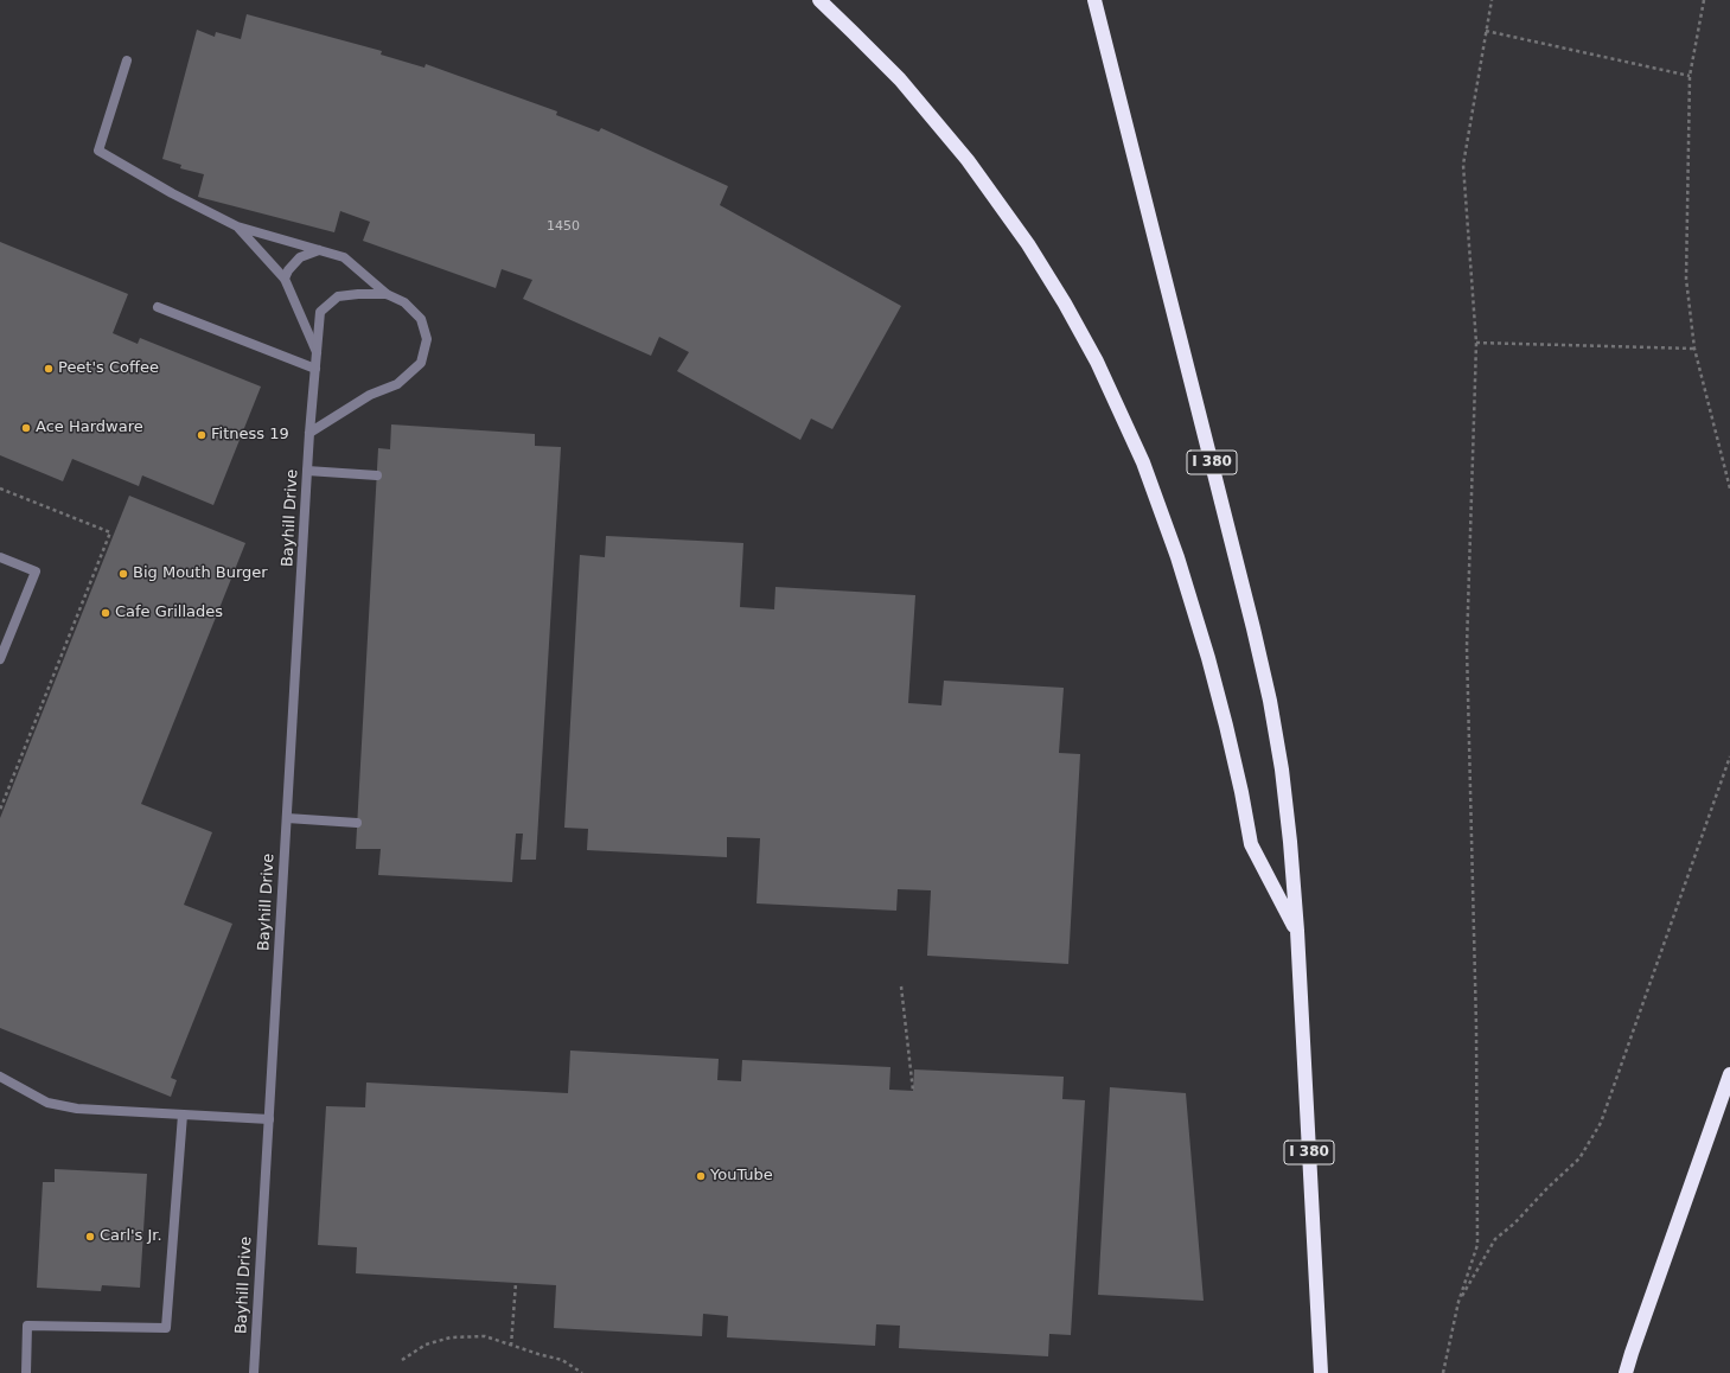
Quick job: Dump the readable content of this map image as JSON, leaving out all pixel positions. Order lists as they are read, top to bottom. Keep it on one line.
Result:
{"streets":{"highway":["I 380"],"street":["Bayhill Drive"]},"places":["Peet's Coffee","Ace Hardware","Fitness 19","Big Mouth Burger","Cafe Grillades","YouTube","Carl's Jr."],"house_numbers":["1450"]}
